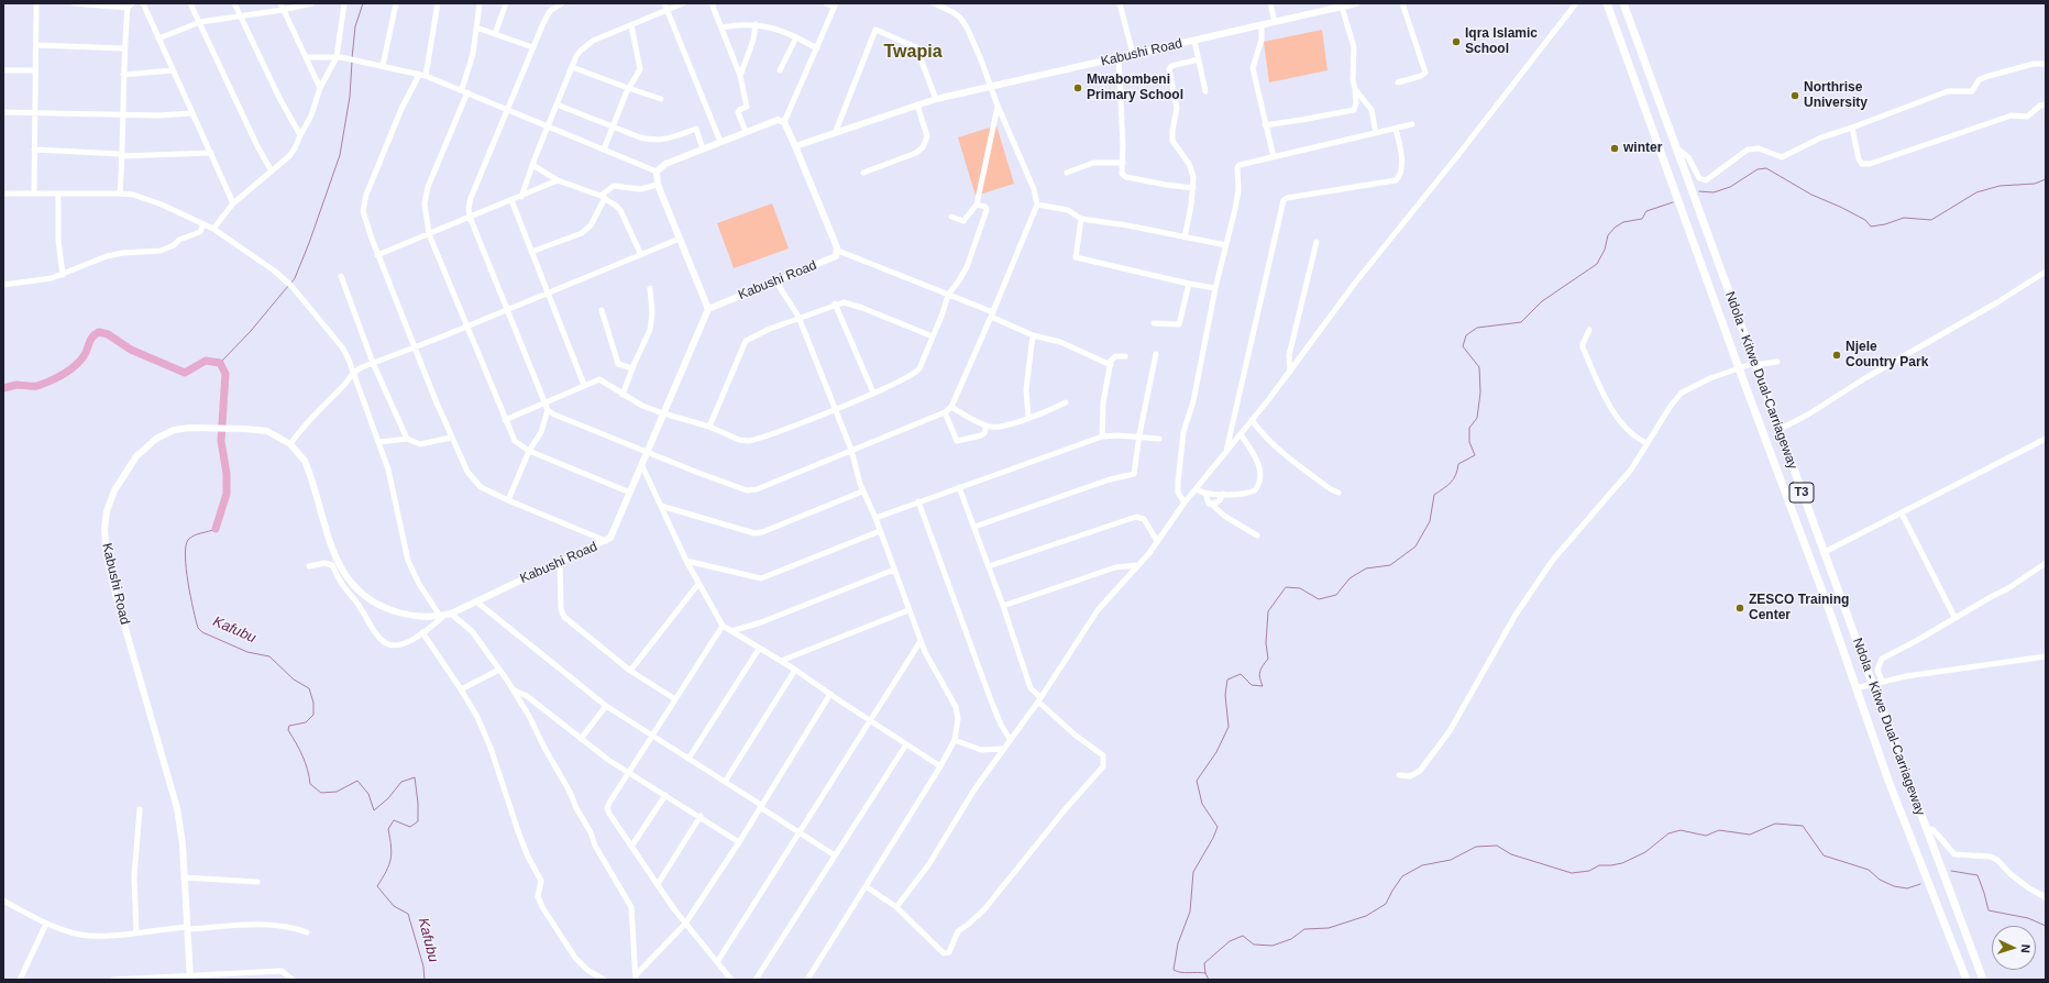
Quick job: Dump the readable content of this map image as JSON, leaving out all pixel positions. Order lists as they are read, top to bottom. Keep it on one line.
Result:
{"streets":{"highway":["Ndola - Kitwe Dual-Carriageway","T3"],"main road":["Kabushi Road"]},"districts":["Twapia"],"water":["Kafubu"],"places":["Iqra Islamic School","Mwabombeni Primary School","Northrise University","winter","Njele Country Park","ZESCO Training Center"],"north":"right"}
